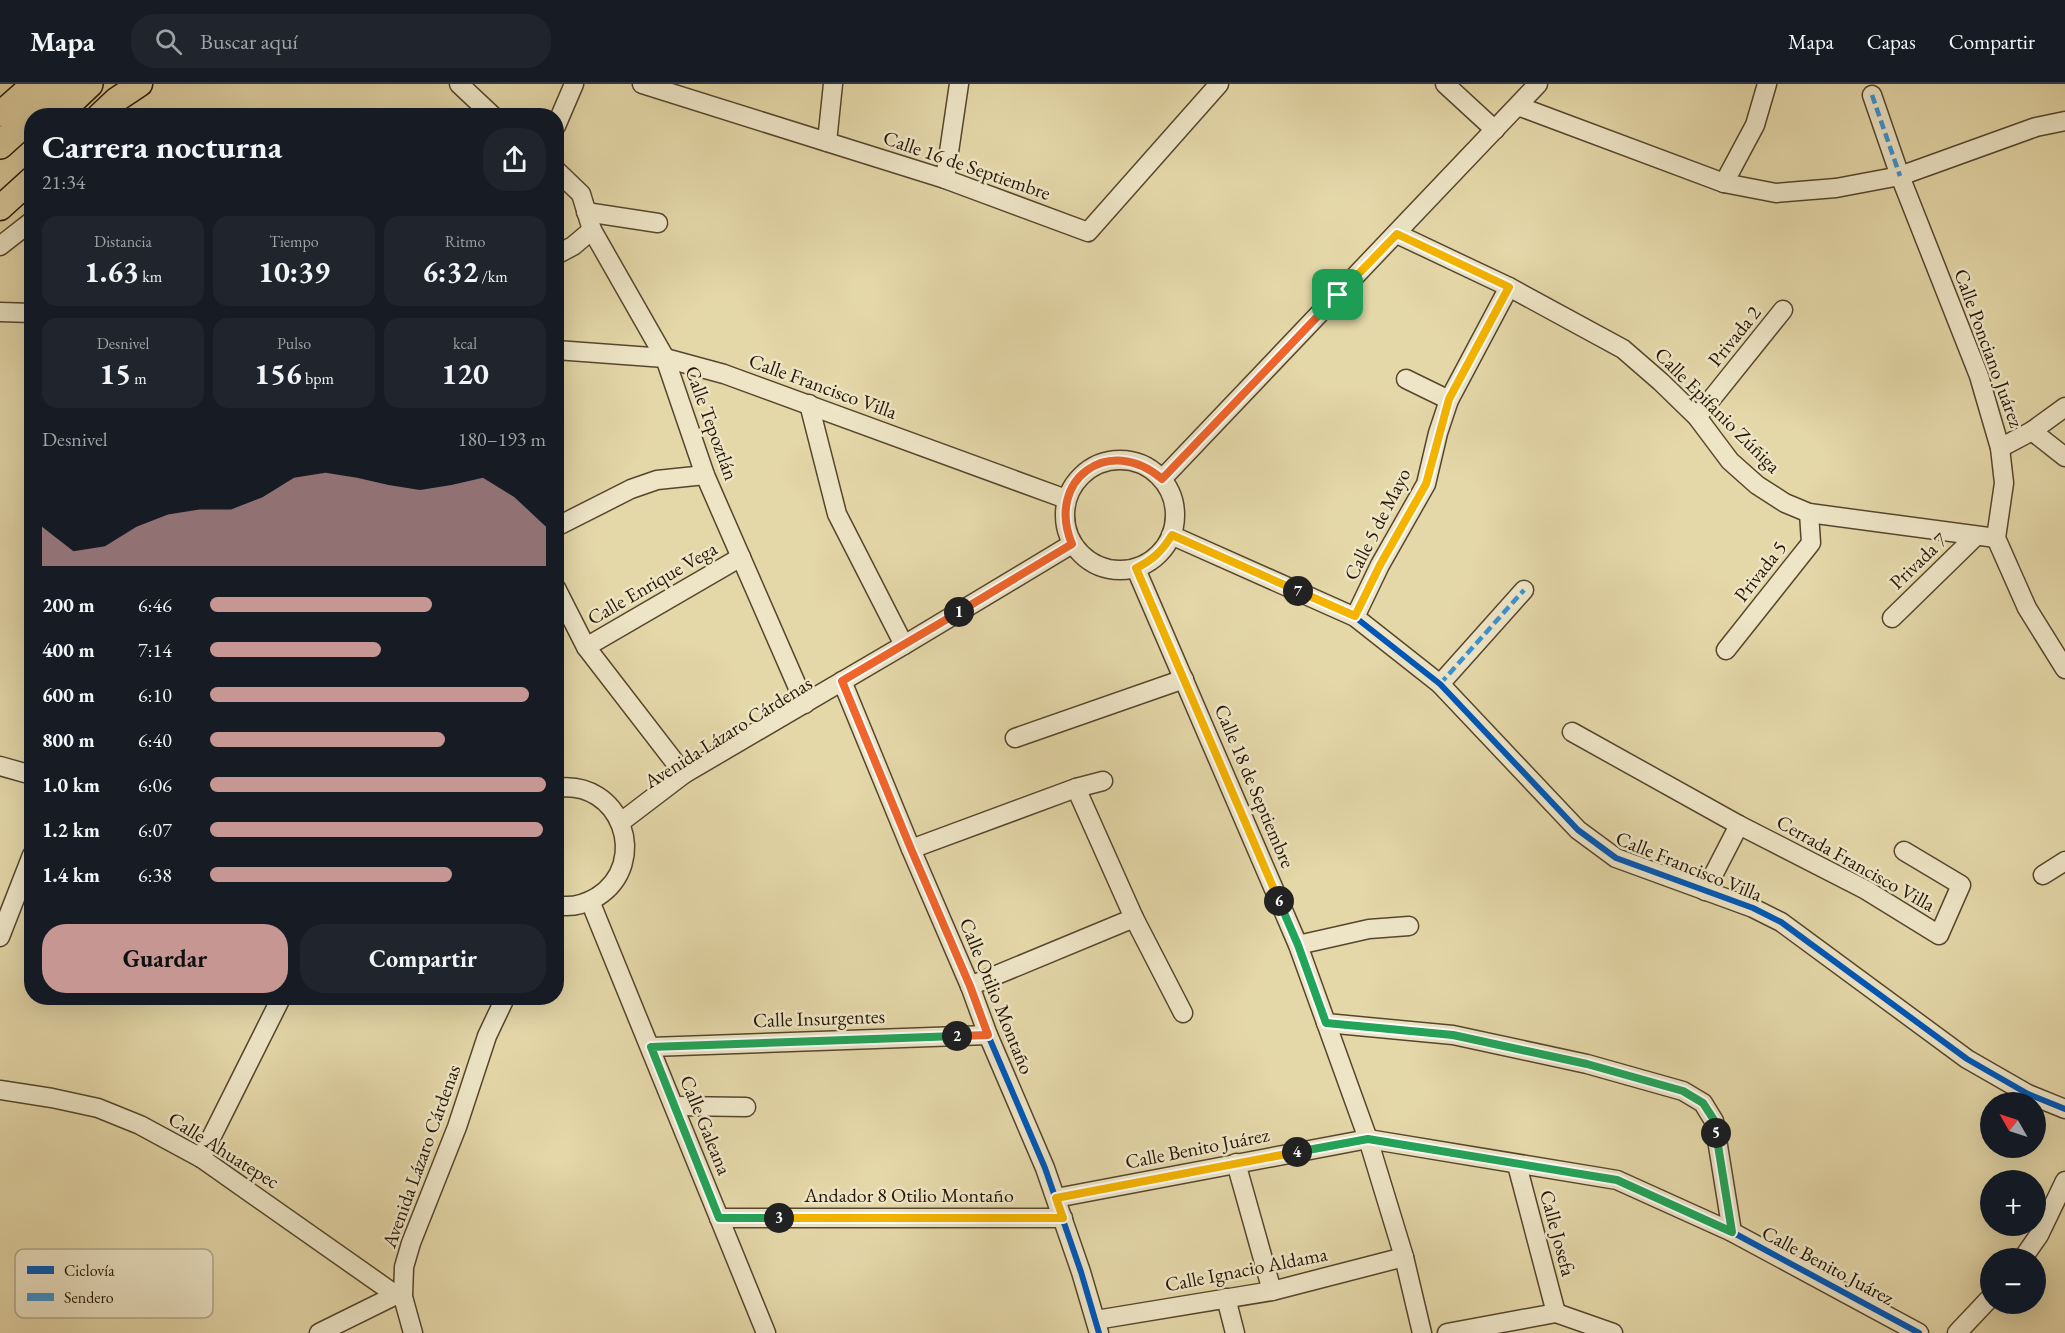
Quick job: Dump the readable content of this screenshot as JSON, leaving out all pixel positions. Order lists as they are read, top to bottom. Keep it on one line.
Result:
{"streets":{"street":["Calle 16 de Septiembre","Privada 2","Calle Ponciano Juárez","Calle Francisco Villa","Calle Epifanio Zúñiga","Calle Tepoztlán","Calle 5 de Mayo","Privada 7","Privada 5","Calle Enrique Vega","Avenida Lázaro Cárdenas","Calle 18 de Septiembre","Cerrada Francisco Villa","Calle Otilio Montaño","Calle Insurgentes","Calle Galeana","Calle Benito Juárez","Calle Ahuatepec","Andador 8 Otilio Montaño","Calle Josefa","Calle Ignacio Aldama"]},"crossings":[["Privada 2","Calle Epifanio Zúñiga"],["Calle Ponciano Juárez","Calle Epifanio Zúñiga"],["Calle Francisco Villa","Calle Tepoztlán"],["Calle Francisco Villa","Calle 5 de Mayo"],["Calle Francisco Villa","Avenida Lázaro Cárdenas"],["Calle Francisco Villa","Calle 18 de Septiembre"],["Calle Epifanio Zúñiga","Calle 5 de Mayo"],["Calle Epifanio Zúñiga","Privada 7"],["Calle Epifanio Zúñiga","Privada 5"],["Calle Tepoztlán","Calle Enrique Vega"],["Calle Tepoztlán","Avenida Lázaro Cárdenas"],["Avenida Lázaro Cárdenas","Calle 18 de Septiembre"],["Avenida Lázaro Cárdenas","Calle Otilio Montaño"],["Avenida Lázaro Cárdenas","Calle Ahuatepec"],["Calle 18 de Septiembre","Calle Benito Juárez"],["Calle 18 de Septiembre","Calle Ignacio Aldama"],["Calle Otilio Montaño","Calle Insurgentes"],["Calle Otilio Montaño","Calle Benito Juárez"],["Calle Otilio Montaño","Andador 8 Otilio Montaño"],["Calle Otilio Montaño","Calle Ignacio Aldama"],["Calle Insurgentes","Calle Galeana"],["Calle Galeana","Andador 8 Otilio Montaño"],["Calle Benito Juárez","Calle Josefa"]],"legend":["Ciclovía","Sendero"],"north":"top left","page":{"header":"Mapa","search":"Buscar aquí","nav":["Mapa","Capas","Compartir"],"heading":["Carrera nocturna","21:34"],"stats":[["Distancia","1.63 km"],["Tiempo","10:39"],["Ritmo","6:32 /km"],["Desnivel","15 m"],["Pulso","156 bpm"],["kcal","120"]],"chart":["Desnivel","180–193 m"],"pins":["7","1","6","2","5","4","3"],"list":[{"name":"200 m","note":"6:46"},{"name":"400 m","note":"7:14"},{"name":"600 m","note":"6:10"},{"name":"800 m","note":"6:40"},{"name":"1.0 km","note":"6:06"},{"name":"1.2 km","note":"6:07"},{"name":"1.4 km","note":"6:38"}],"buttons":["Guardar","Compartir"],"map_buttons":["+","−"]}}
